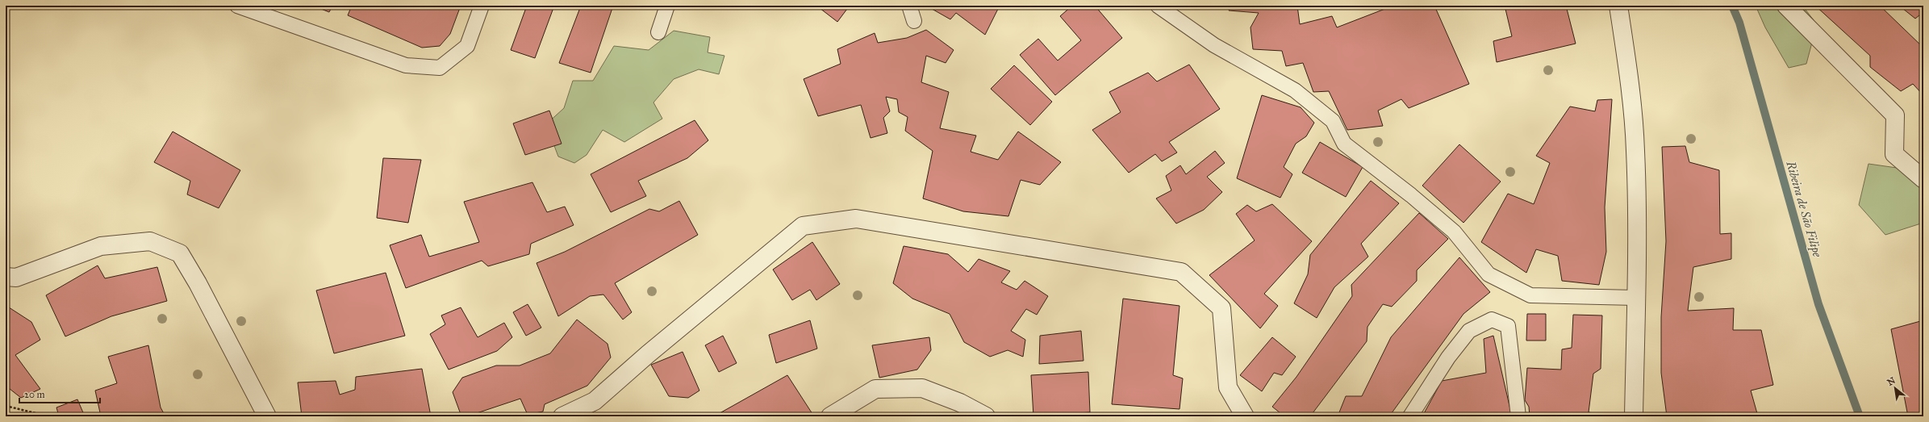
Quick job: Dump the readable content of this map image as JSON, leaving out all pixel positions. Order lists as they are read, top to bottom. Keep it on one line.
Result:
{"water":["Ribeira de São Filipe"],"scale_bar":"20 m","north":"top left"}
